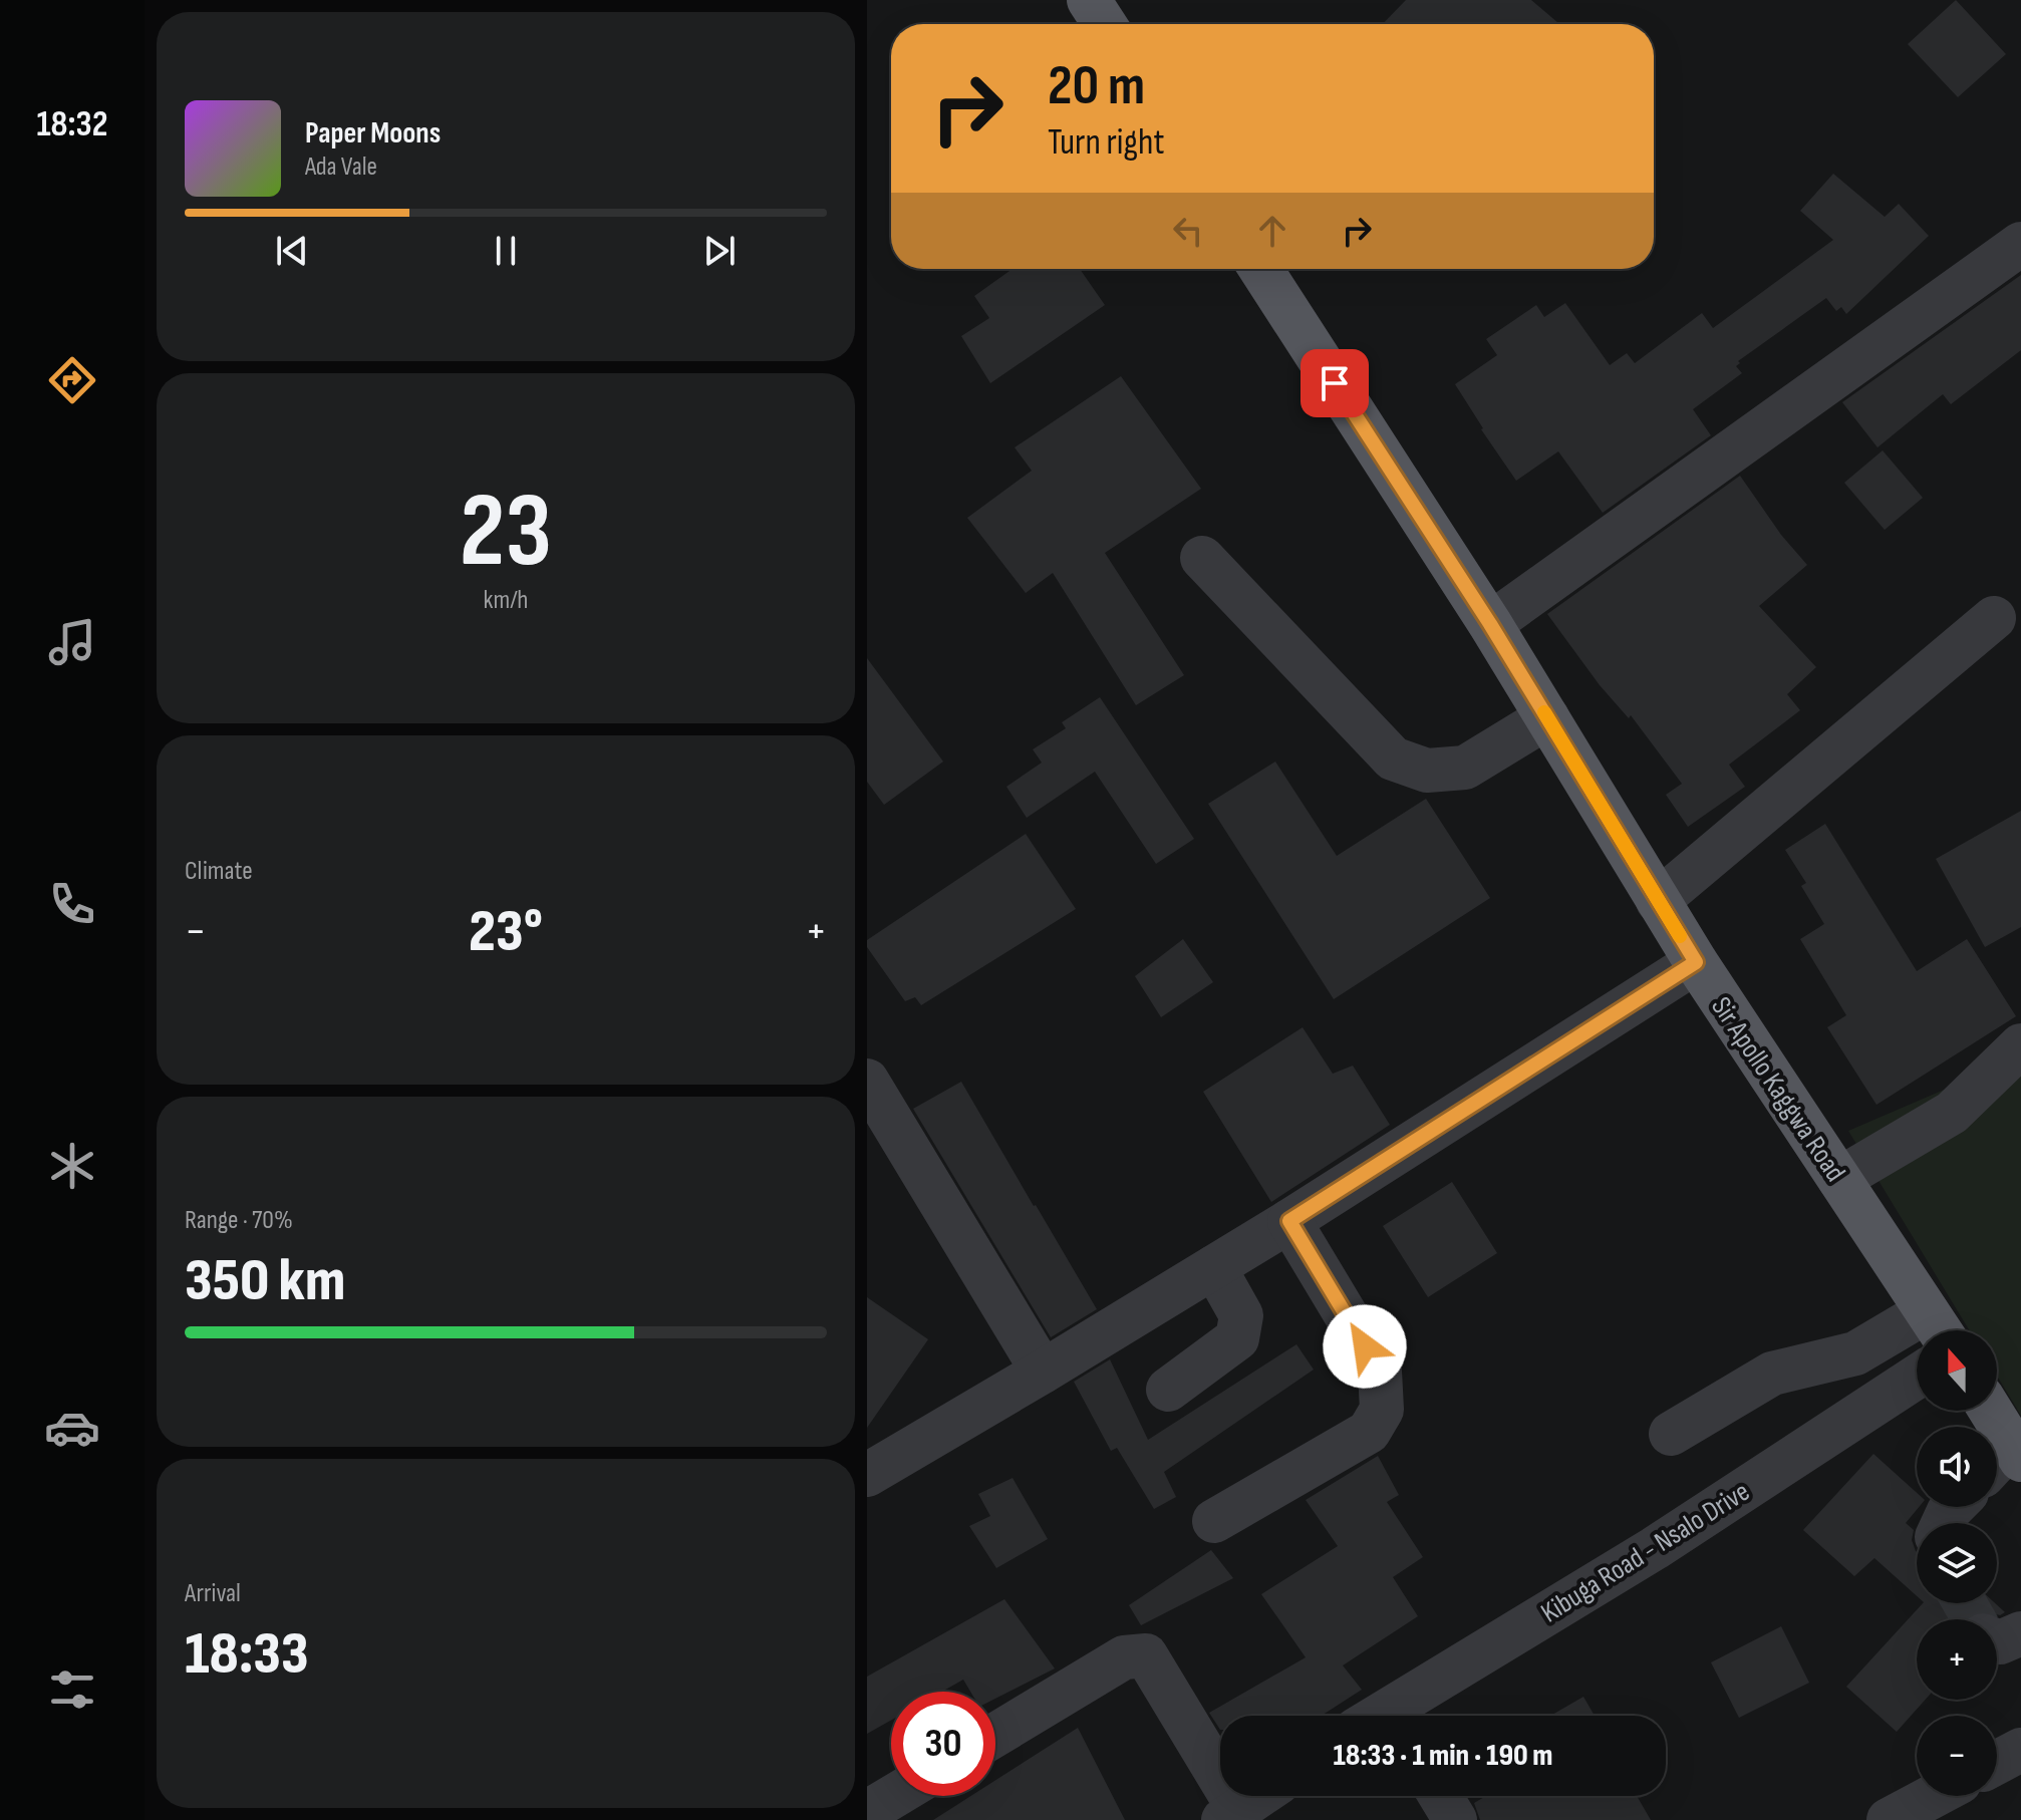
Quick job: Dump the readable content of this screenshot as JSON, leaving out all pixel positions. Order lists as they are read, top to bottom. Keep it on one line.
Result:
{"streets":{"main road":["Sir Apollo Kaggwa Road"],"street":["Kibuga Road - Nsalo Drive"]},"north":"top","page":{"tabs":"18:32","turn":["20 m","Turn right"],"song":["Paper Moons","Ada Vale"],"tile":[["23","km/h"],"Climate",["Range · 70%","350 km"],["Arrival","18:33"]],"heat":["−","23°","+"],"map_buttons":["+","−"],"limit":"30","trip":"18:33 · 1 min · 190 m"}}
